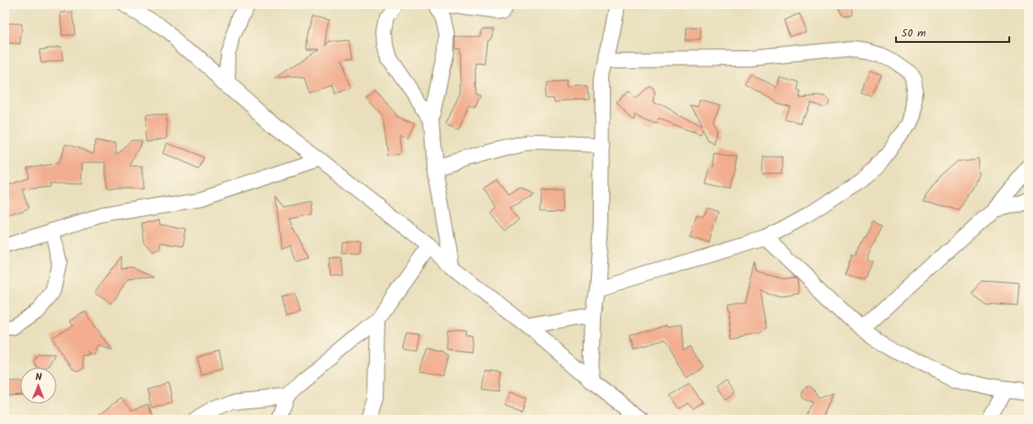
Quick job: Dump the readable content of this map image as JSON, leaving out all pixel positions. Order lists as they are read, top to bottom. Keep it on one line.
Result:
{"scale_bar":"50 m","north":"top"}
